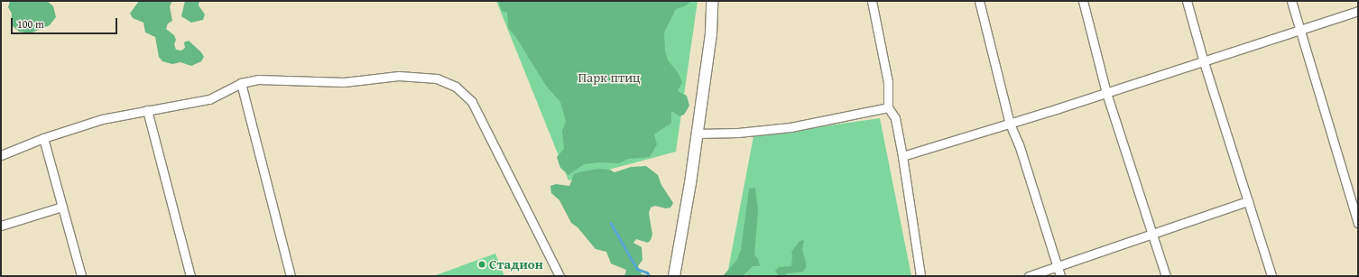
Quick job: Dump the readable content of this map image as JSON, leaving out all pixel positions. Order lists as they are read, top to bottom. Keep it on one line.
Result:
{"parks":["Парк птиц"],"places":["Стадион"],"scale_bar":"100 m"}
